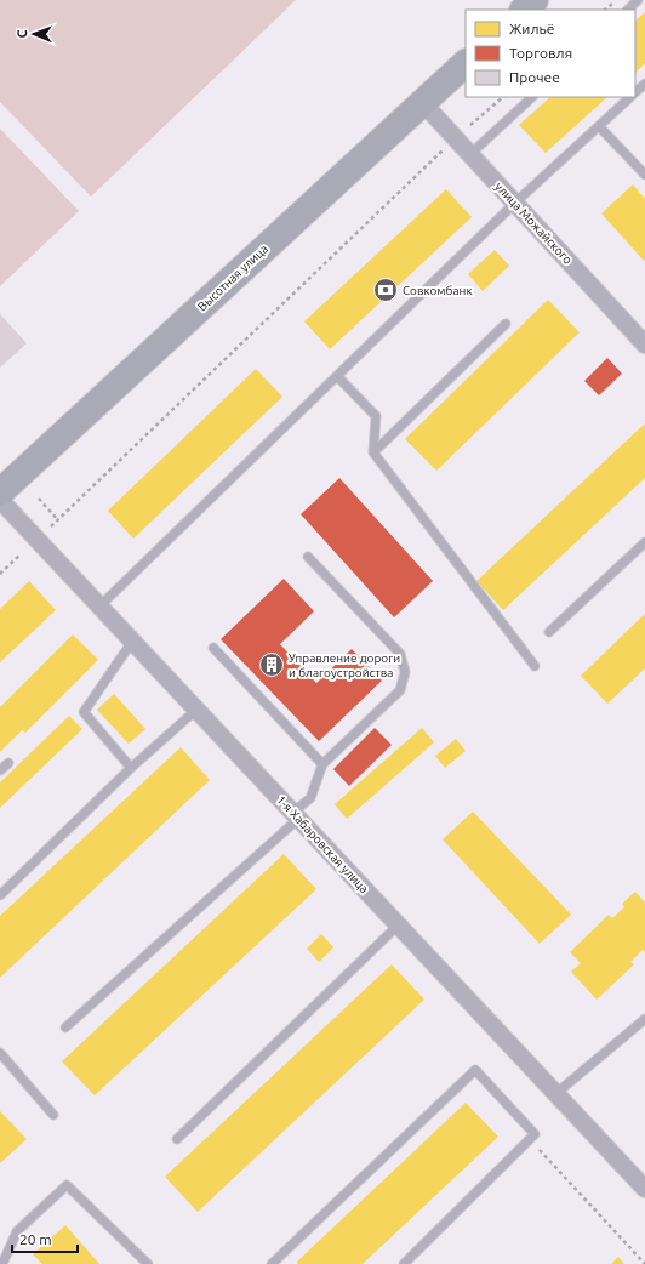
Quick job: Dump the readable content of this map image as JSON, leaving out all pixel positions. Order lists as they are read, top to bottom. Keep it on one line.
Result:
{"streets":{"main road":["Высотная улица"],"street":["улица Можайского","1-я Хабаровская улица"]},"crossings":[["улица Можайского","Высотная улица"]],"places":{"bank":["Совкомбанк"],"building":["Управление дороги и благоустройства"]},"legend":["Жильё","Торговля","Прочее"],"scale_bar":"20 m","north":"left"}
